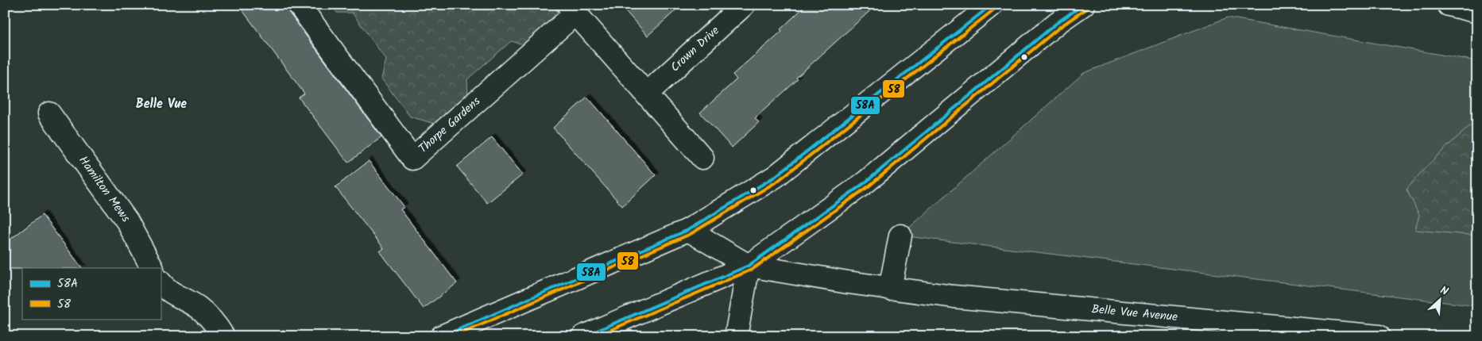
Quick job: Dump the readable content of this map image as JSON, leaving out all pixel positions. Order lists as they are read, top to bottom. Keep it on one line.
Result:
{"streets":{"main road":["Crown Drive","Thorpe Gardens","Hamilton Mews","Belle Vue Avenue"]},"districts":["Belle Vue"],"lines":["transit line 58A","transit line 58"],"legend":["58A","58"],"north":"top right"}
